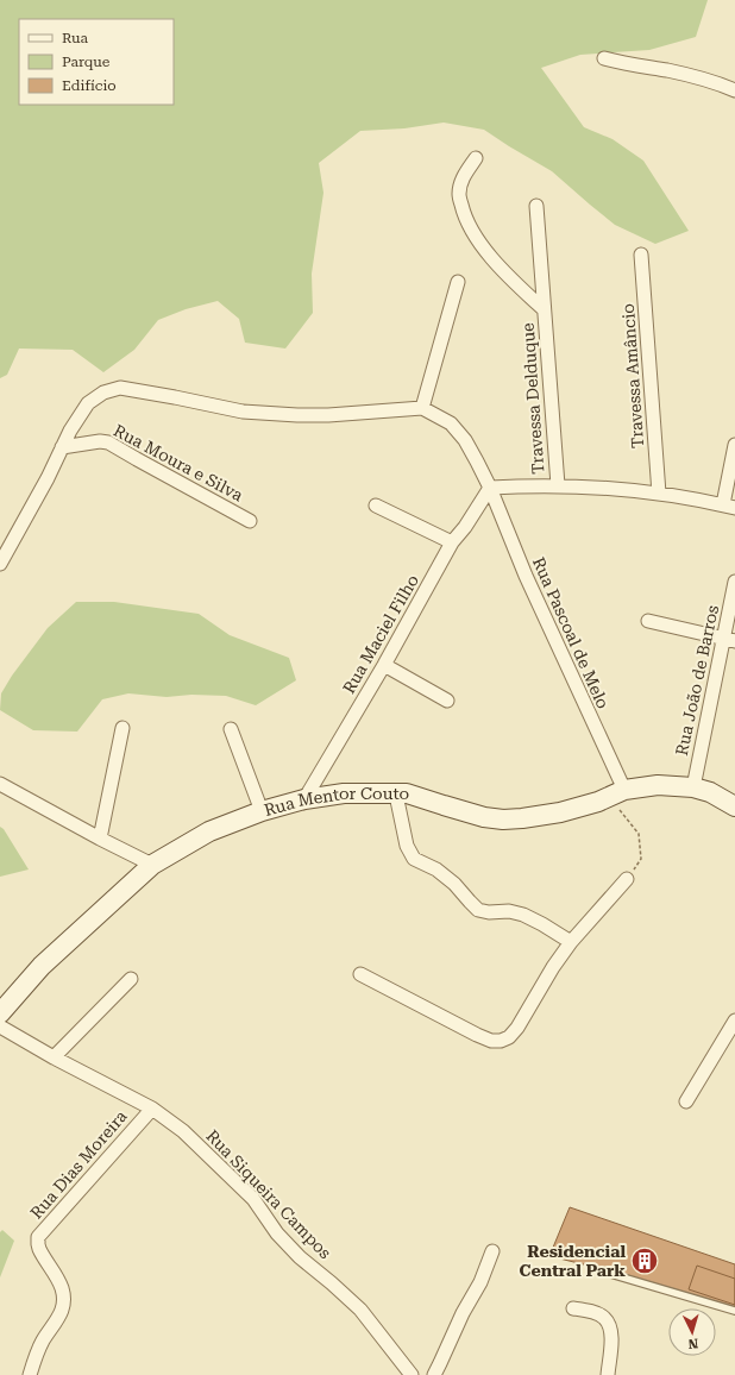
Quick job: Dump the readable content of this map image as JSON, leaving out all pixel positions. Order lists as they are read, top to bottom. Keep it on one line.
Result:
{"streets":{"street":["Travessa Amâncio","Travessa Delduque","Rua Moura e Silva","Rua Pascoal de Melo","Rua Maciel Filho","Rua João de Barros","Rua Mentor Couto","Rua Dias Moreira","Rua Siqueira Campos"]},"crossings":[["Rua Pascoal de Melo","Rua Maciel Filho"],["Rua Pascoal de Melo","Rua Mentor Couto"],["Rua Maciel Filho","Rua Mentor Couto"],["Rua João de Barros","Rua Mentor Couto"],["Rua Dias Moreira","Rua Siqueira Campos"]],"places":{"building":["Residencial Central Park"]},"legend":["Rua","Parque","Edifício"],"north":"bottom"}
